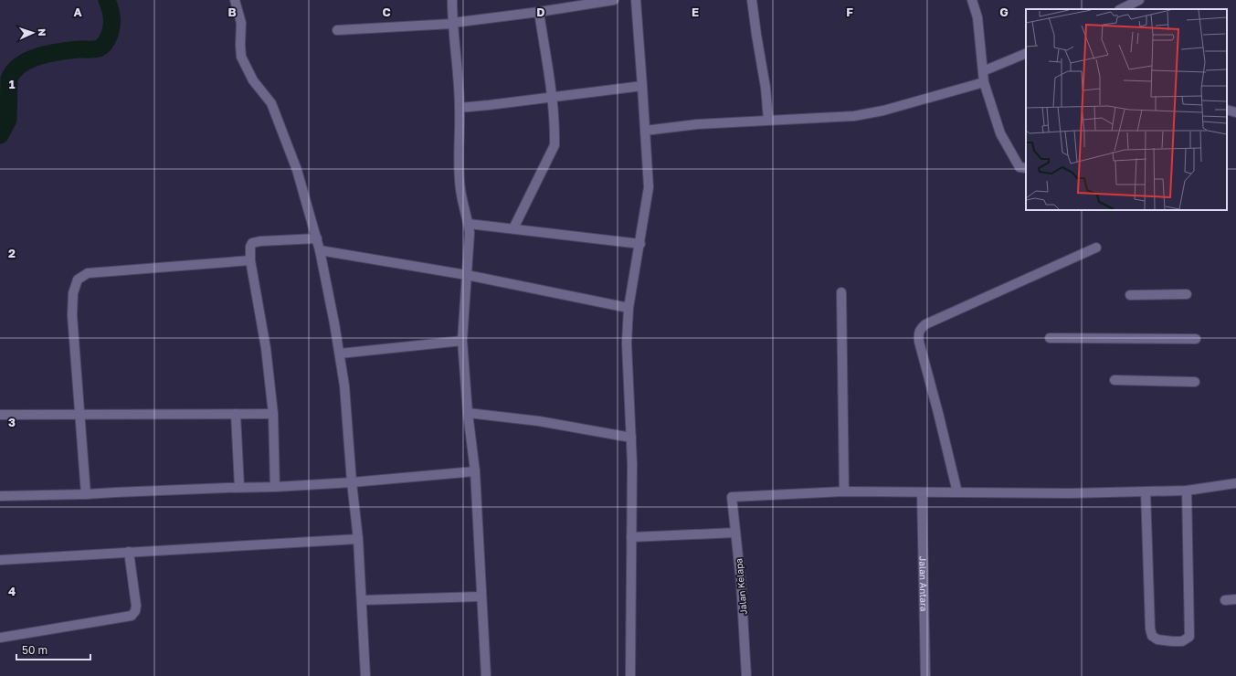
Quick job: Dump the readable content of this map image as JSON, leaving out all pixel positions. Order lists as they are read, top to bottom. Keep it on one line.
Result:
{"streets":{"street":["Jalan Antara","Jalan Kelapa"]},"scale_bar":"50 m","north":"right","grid":{"columns":["A","B","C","D","E","F","G"],"rows":["1","2","3","4"]}}
